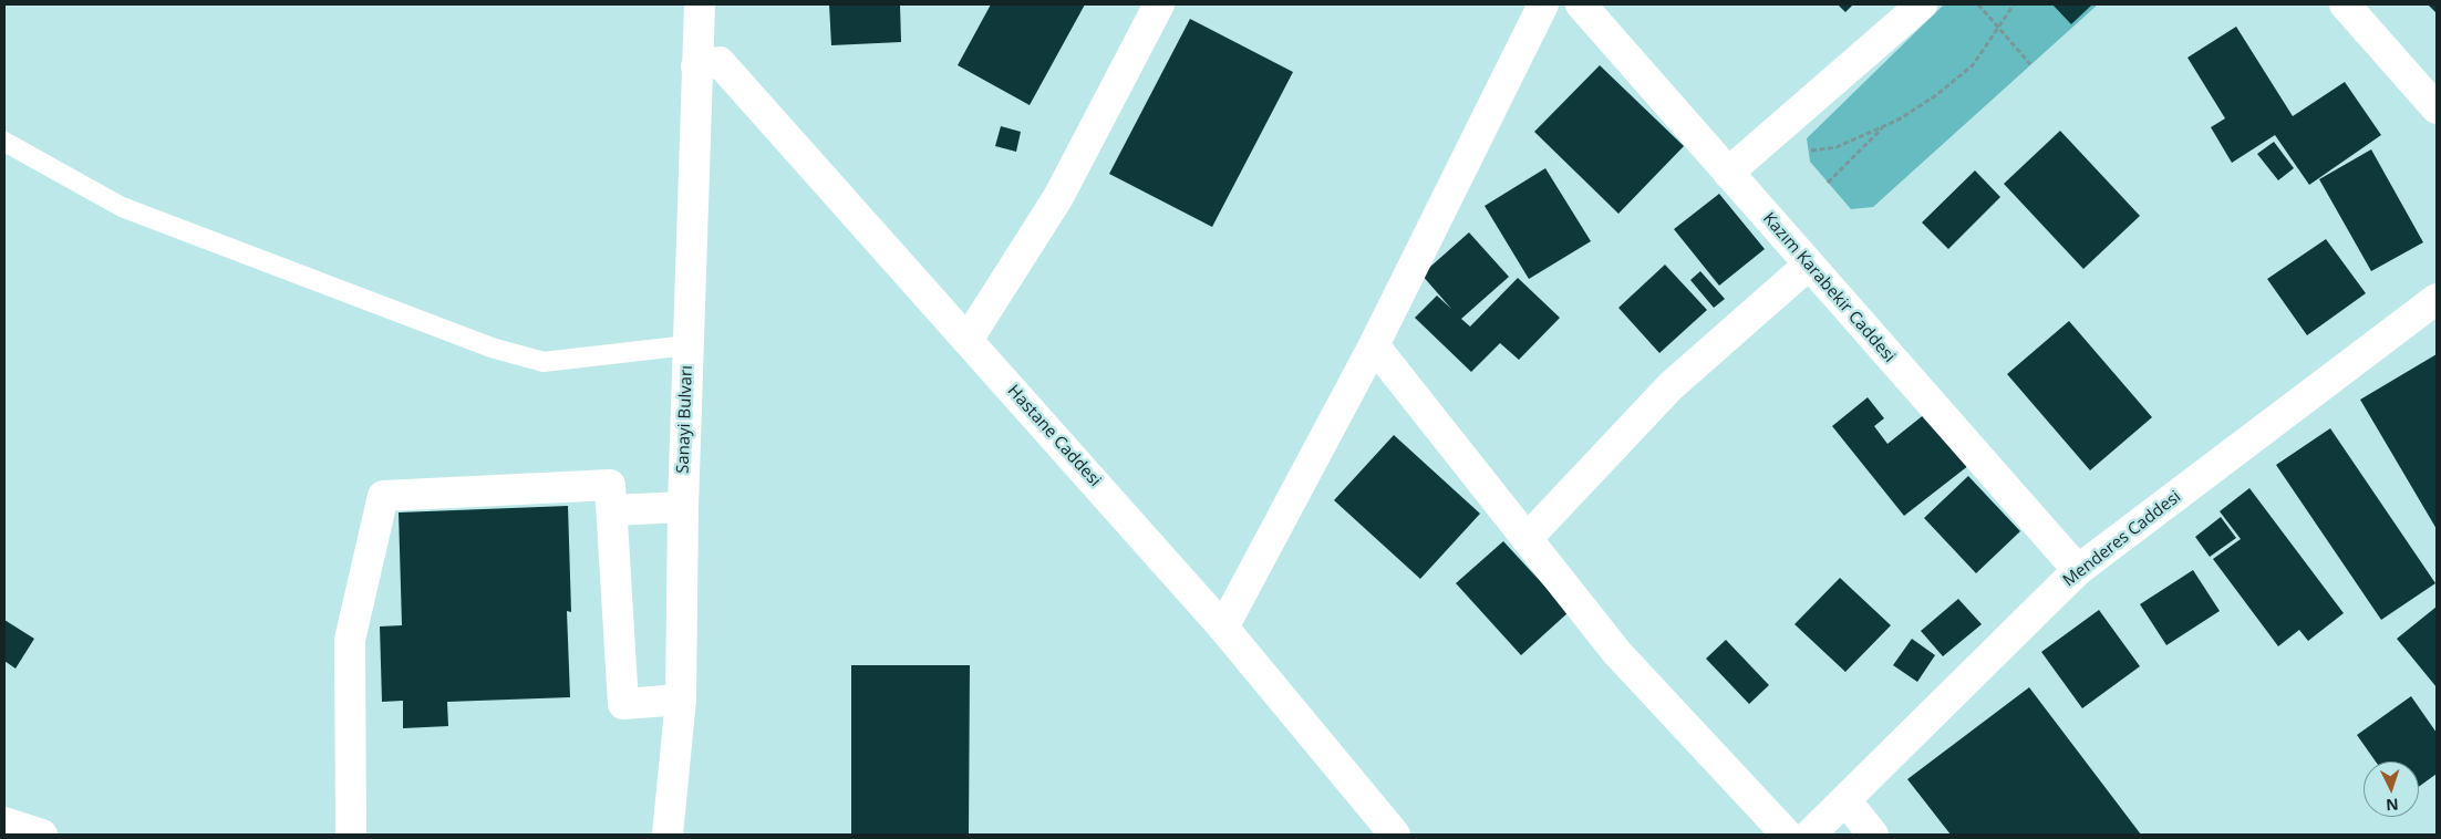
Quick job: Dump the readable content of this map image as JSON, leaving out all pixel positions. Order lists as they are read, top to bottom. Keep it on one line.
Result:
{"streets":{"street":["Kazım Karabekir Caddesi","Sanayi Bulvarı","Hastane Caddesi","Menderes Caddesi"]},"crossings":[["Kazım Karabekir Caddesi","Menderes Caddesi"],["Sanayi Bulvarı","Hastane Caddesi"]],"north":"bottom"}
